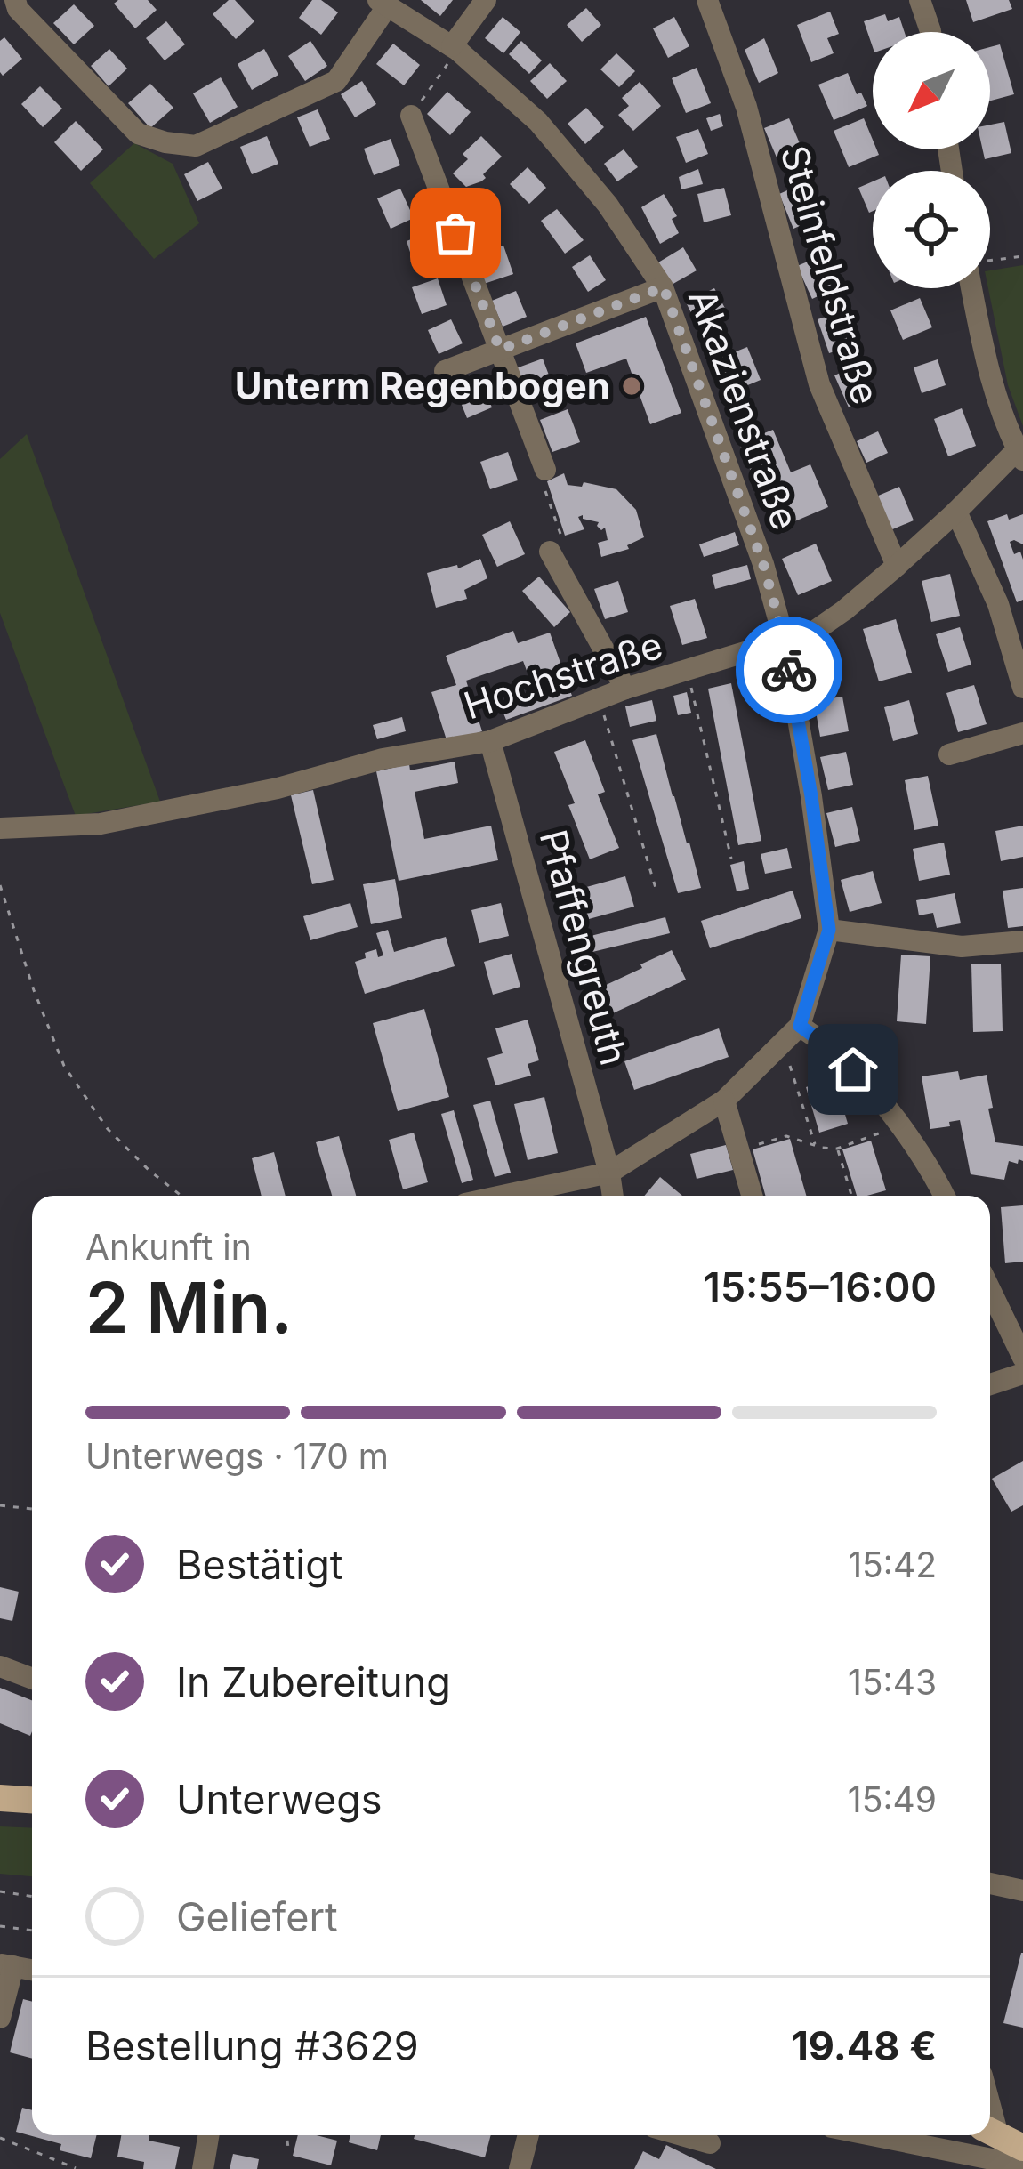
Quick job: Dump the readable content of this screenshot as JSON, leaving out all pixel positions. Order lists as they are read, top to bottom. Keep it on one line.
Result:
{"streets":{"street":["Steinfeldstraße","Akazienstraße","Hochstraße","Pfaffengreuth"]},"crossings":[["Steinfeldstraße","Hochstraße"],["Akazienstraße","Hochstraße"],["Hochstraße","Pfaffengreuth"]],"places":["Unterm Regenbogen"],"north":"bottom left","page":{"heading":["2 Min.","Ankunft in","15:55–16:00"],"panel":["Bestellung #3629","19.48 €"],"bar":"Unterwegs · 170 m","list":[["Bestätigt","15:42"],["In Zubereitung","15:43"],["Unterwegs","15:49"],"Geliefert"]}}
